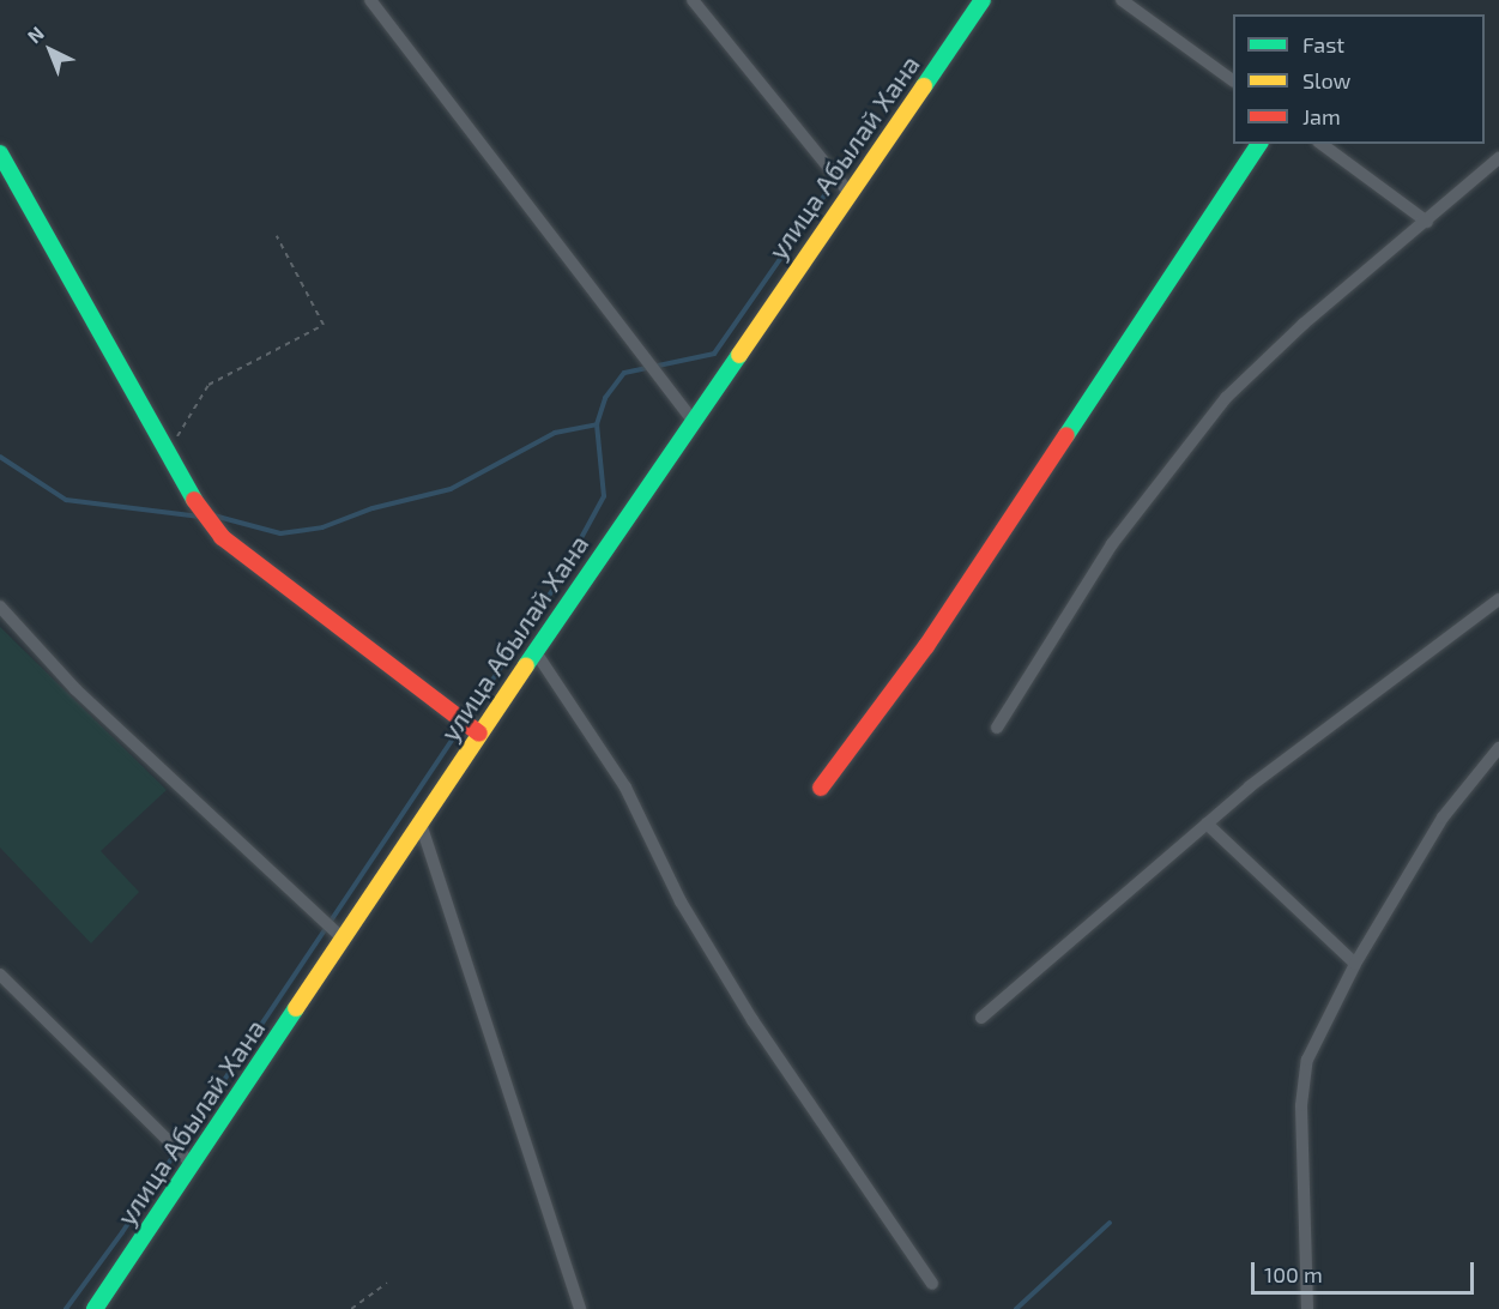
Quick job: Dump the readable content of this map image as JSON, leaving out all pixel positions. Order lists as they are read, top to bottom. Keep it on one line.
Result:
{"streets":{"main road":["улица Абылай Хана"]},"legend":["Fast","Slow","Jam"],"scale_bar":"100 m","north":"top left"}
